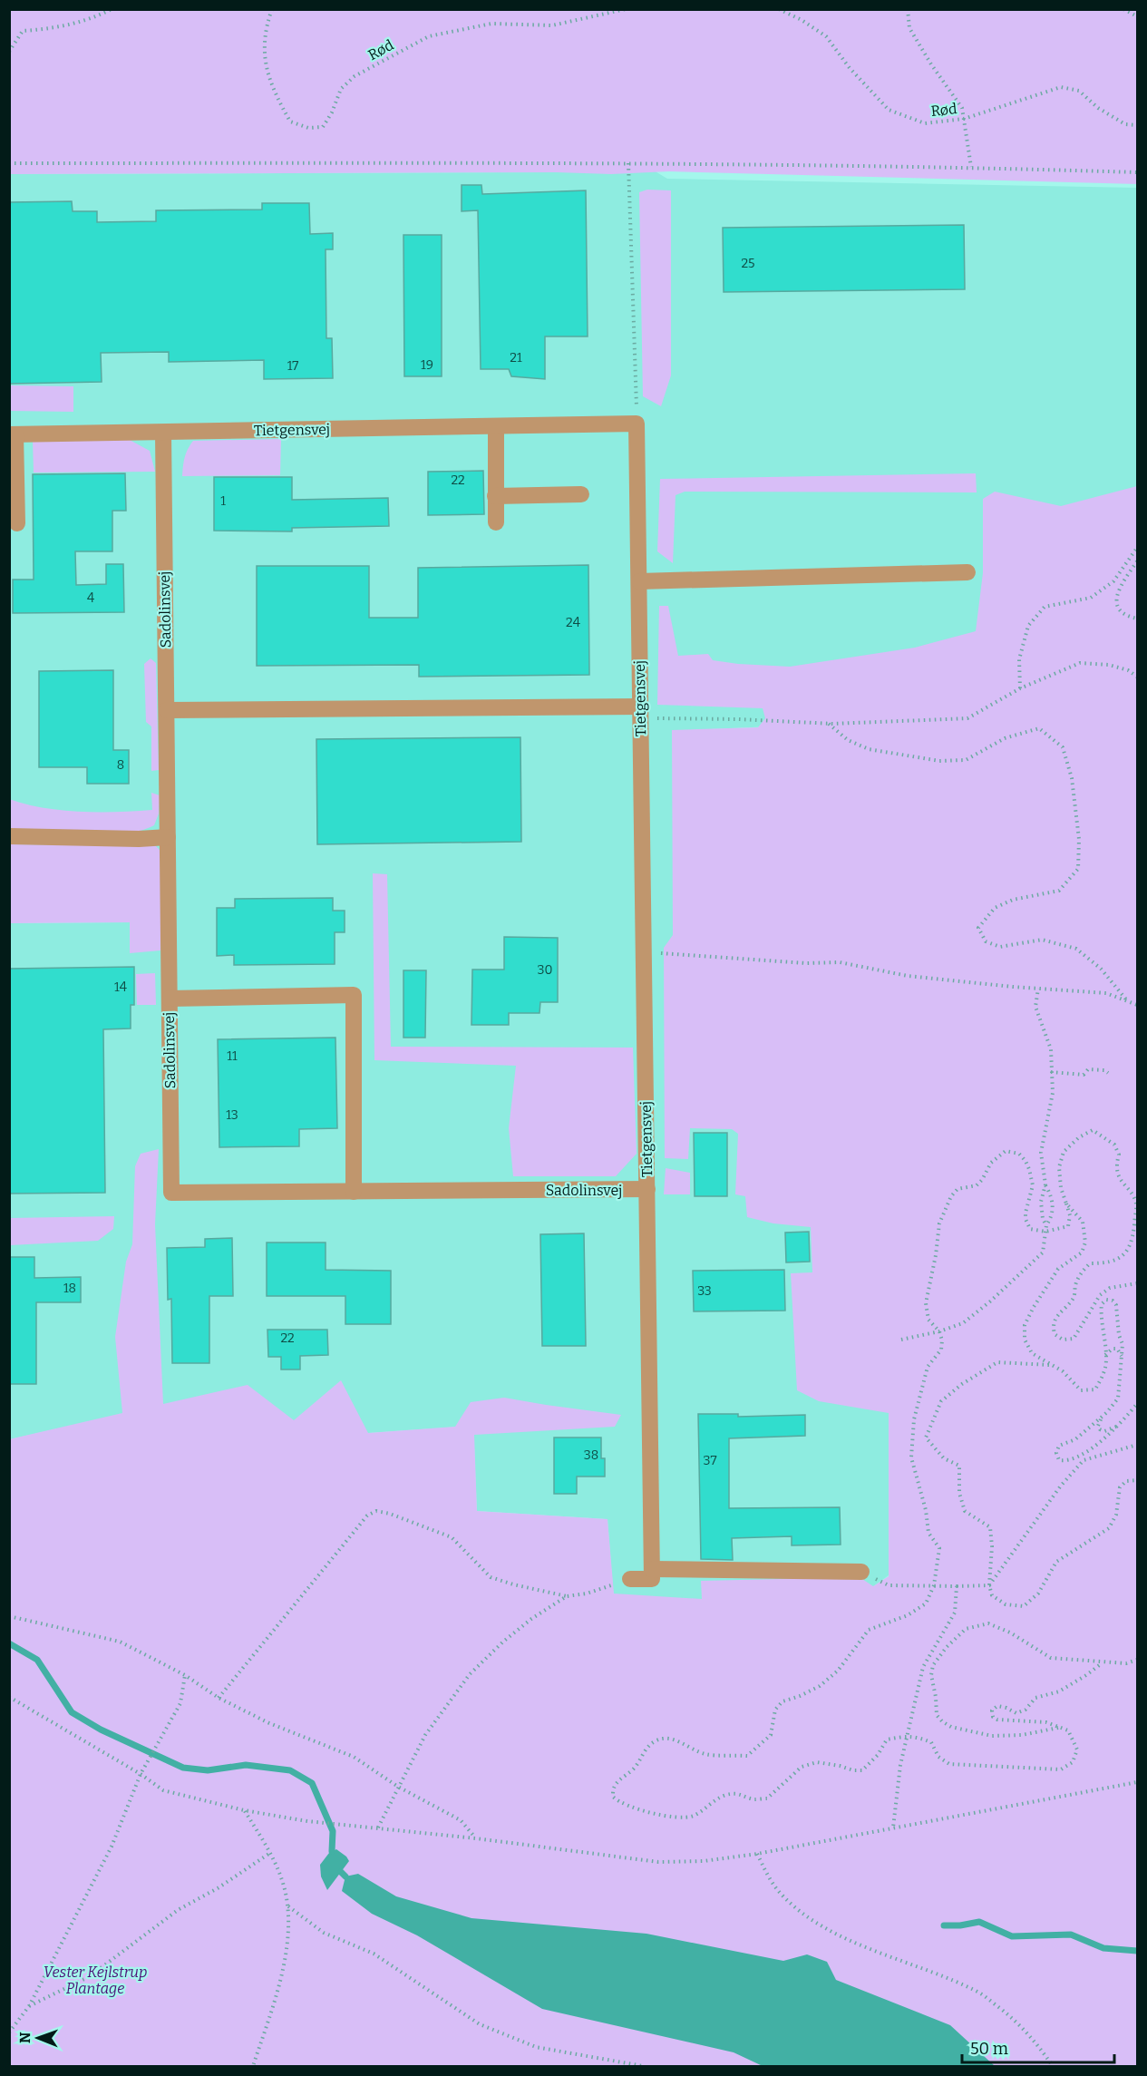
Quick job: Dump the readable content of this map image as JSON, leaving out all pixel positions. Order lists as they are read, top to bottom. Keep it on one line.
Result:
{"streets":{"street":["Tietgensvej","Sadolinsvej"],"path":["Rød"]},"crossings":[["Tietgensvej","Sadolinsvej"]],"parks":["Vester Kejlstrup Plantage"],"house_numbers":["25","21","19","17","22","1","4","24","8","30","14","11","13","18","33","22","38","37"],"scale_bar":"50 m","north":"left"}
